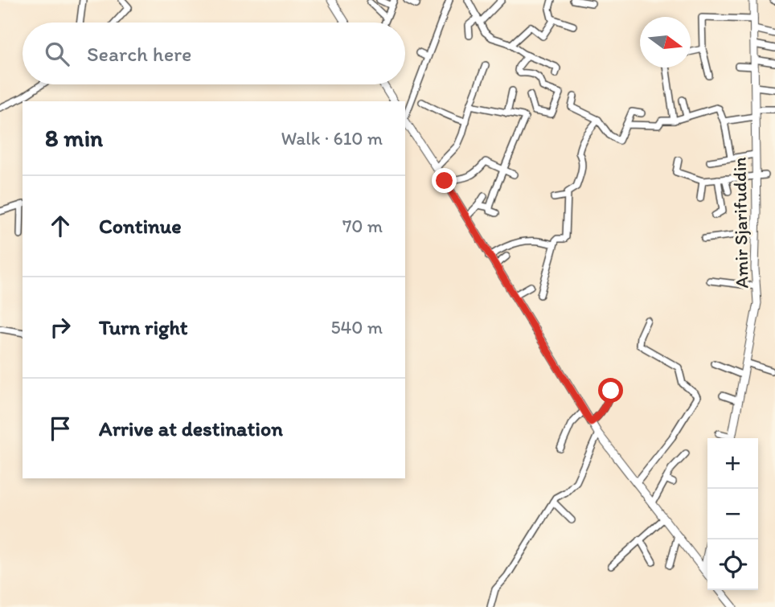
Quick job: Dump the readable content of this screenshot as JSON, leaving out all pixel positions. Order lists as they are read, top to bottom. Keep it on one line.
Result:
{"streets":{"main road":["Amir Sjarifuddin"]},"north":"right","page":{"search":"Search here","heading":["8 min","Walk · 610 m"],"list":[["Continue","70 m"],["Turn right","540 m"],"Arrive at destination"],"map_buttons":["+","−"]}}
